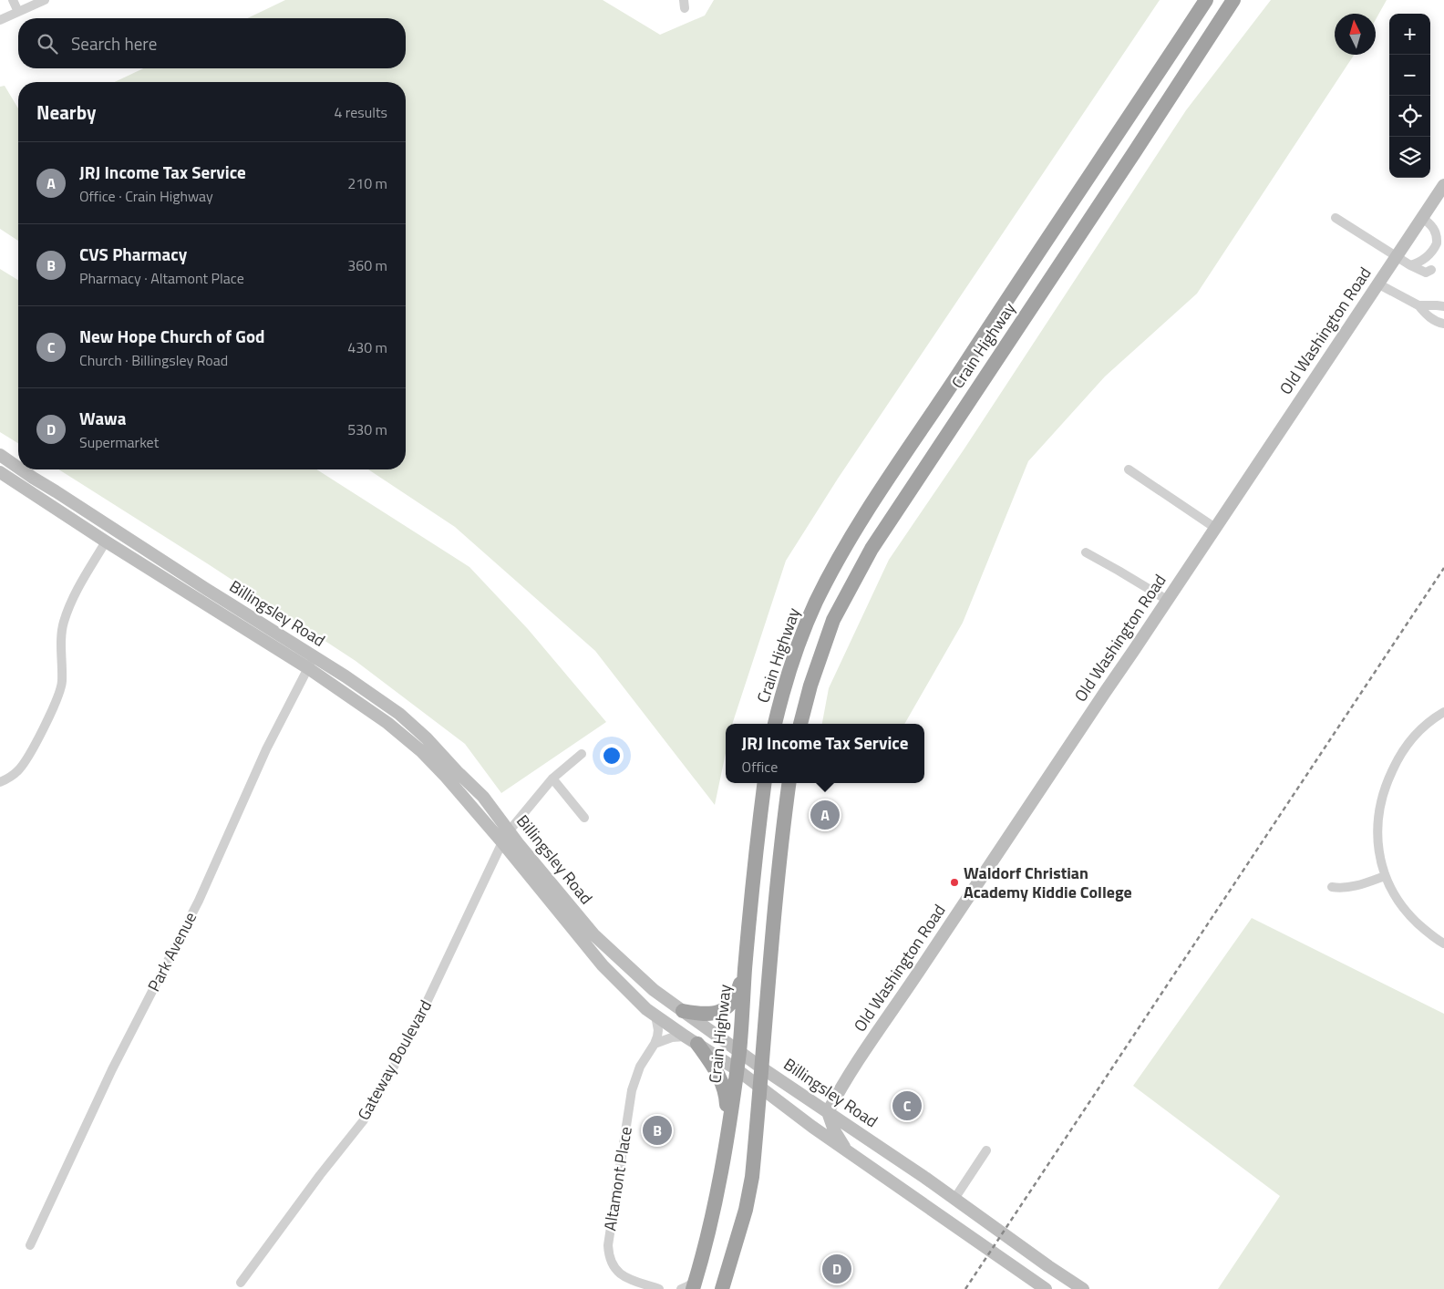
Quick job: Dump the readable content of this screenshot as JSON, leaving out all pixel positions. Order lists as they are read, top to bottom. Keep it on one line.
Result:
{"streets":{"highway":["Crain Highway"],"main road":["Old Washington Road","Billingsley Road"],"street":["Park Avenue","Gateway Boulevard","Altamont Place"]},"crossings":[["Old Washington Road","Billingsley Road"],["Crain Highway","Billingsley Road"],["Billingsley Road","Park Avenue"],["Billingsley Road","Gateway Boulevard"],["Billingsley Road","Altamont Place"]],"places":["Waldorf Christian Academy Kiddie College"],"north":"top","page":{"map_buttons":["+","−"],"search":"Search here","heading":["Nearby","4 results"],"list":[{"mark":"A","name":"JRJ Income Tax Service","note":"Office · Crain Highway","value":"210 m"},{"mark":"B","name":"CVS Pharmacy","note":"Pharmacy · Altamont Place","value":"360 m"},{"mark":"C","name":"New Hope Church of God","note":"Church · Billingsley Road","value":"430 m"},{"mark":"D","name":"Wawa","note":"Supermarket","value":"530 m"}],"popup":["JRJ Income Tax Service","Office"],"pins":["A","C","B","D"]}}
